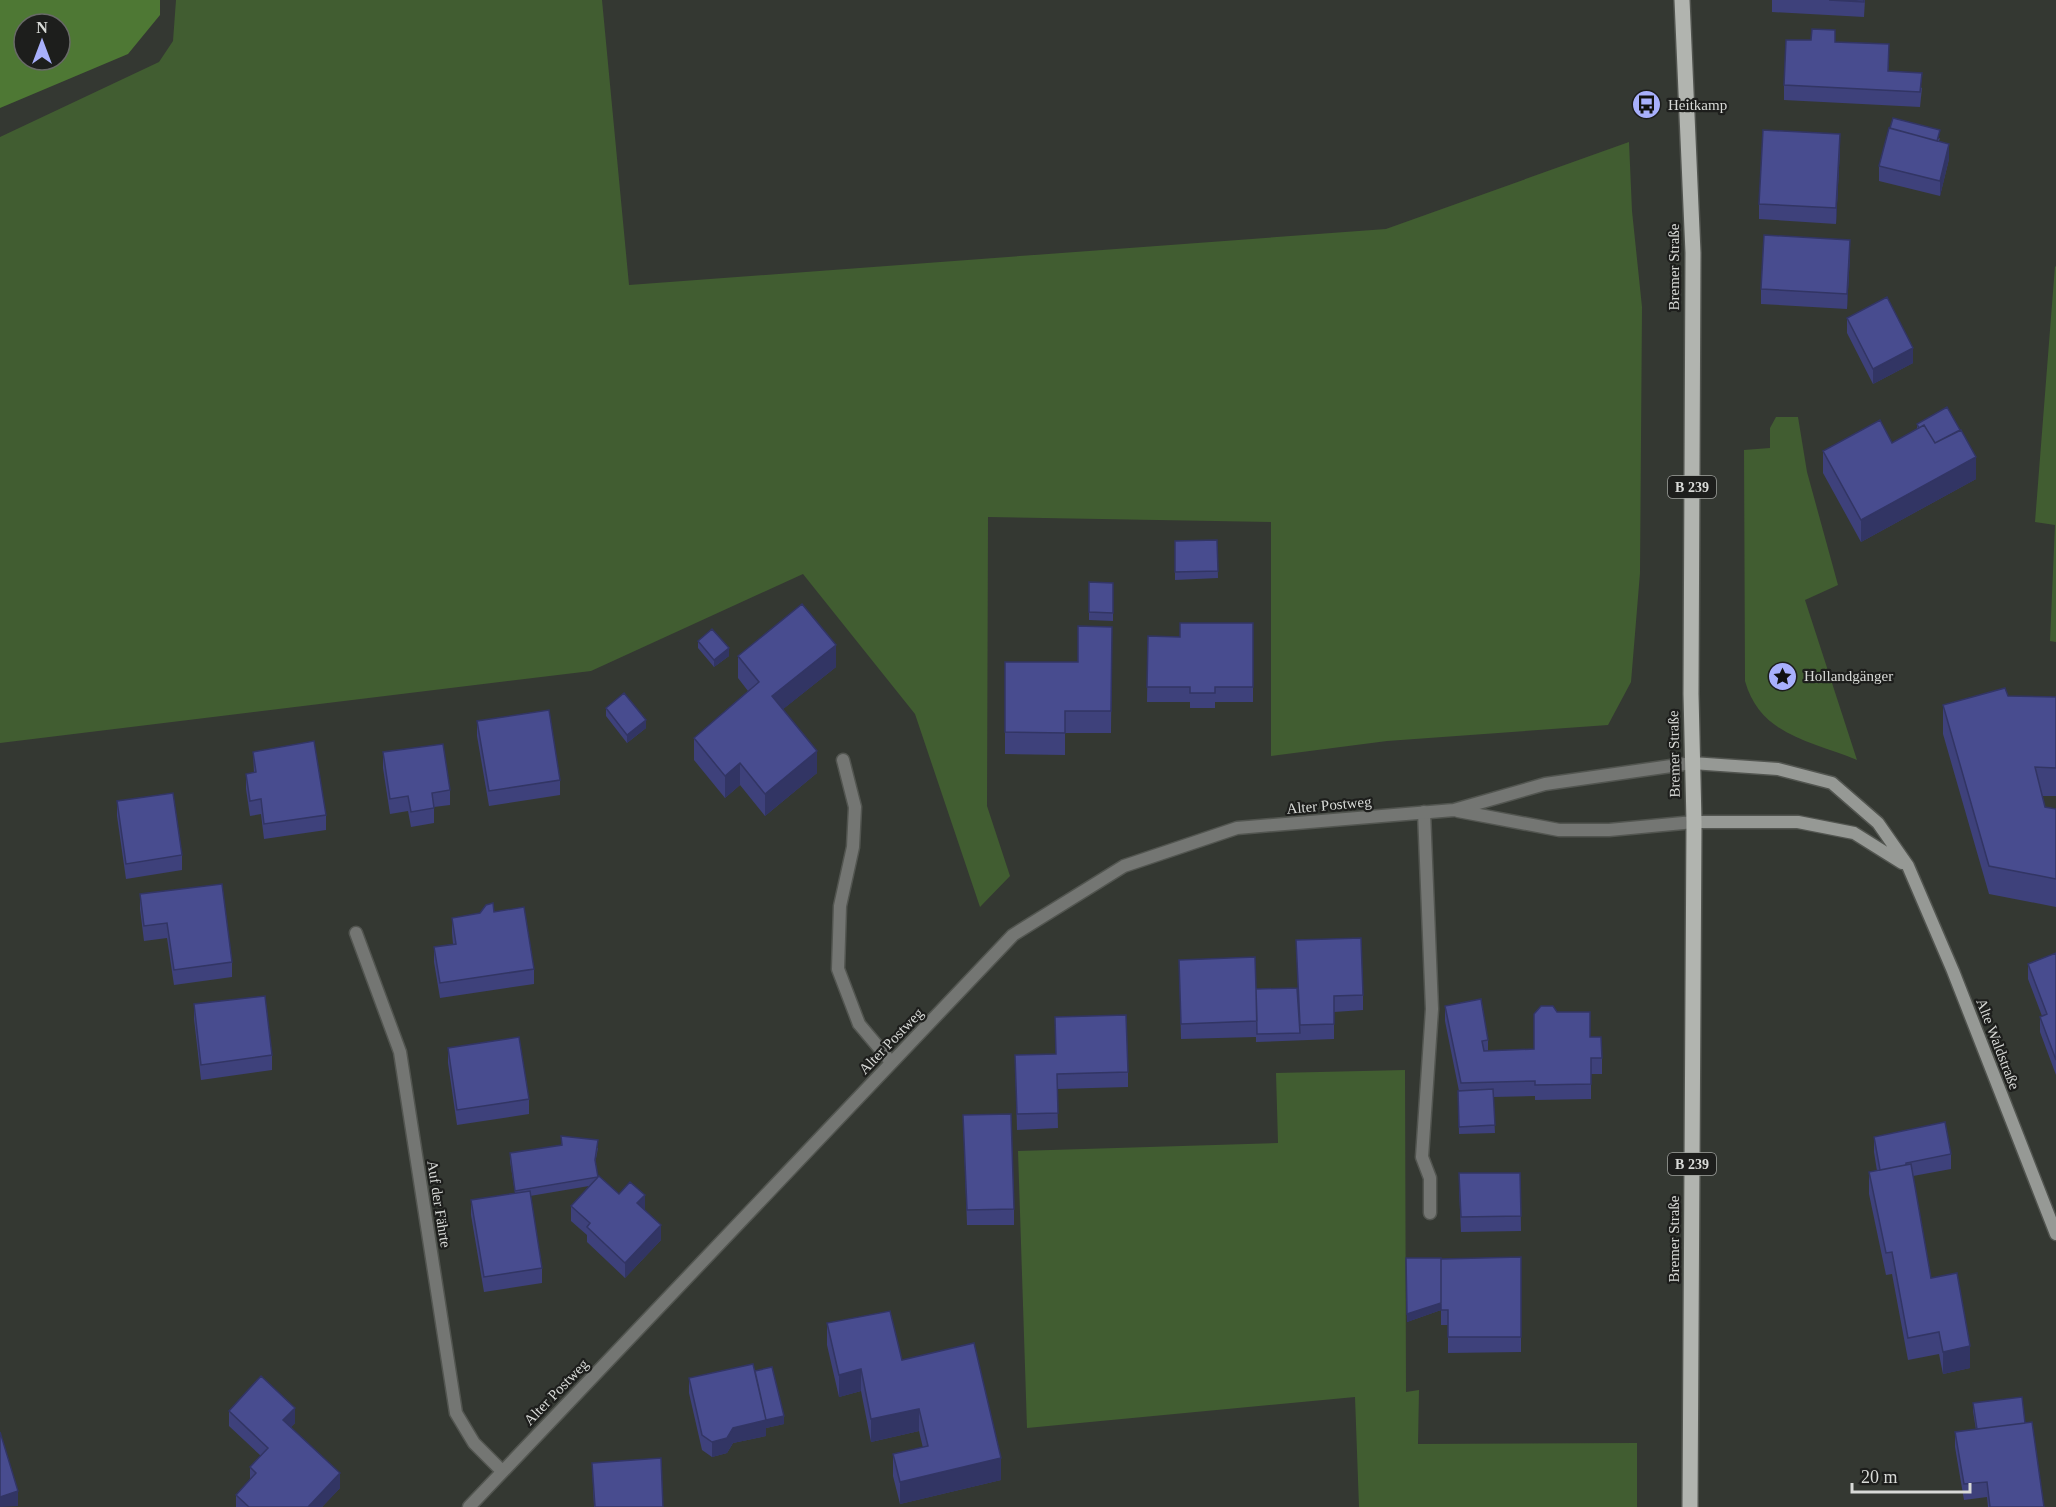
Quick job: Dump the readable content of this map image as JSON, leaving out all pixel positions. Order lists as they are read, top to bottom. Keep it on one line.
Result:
{"streets":{"main road":["Bremer Straße","B 239"],"street":["Alter Postweg","Alte Waldstraße","Auf der Fährte"]},"crossings":[["Bremer Straße","Alter Postweg"],["Bremer Straße","Alte Waldstraße"],["Alter Postweg","Alte Waldstraße"],["Alter Postweg","Auf der Fährte"]],"places":{"bus stop":["Heitkamp"],"place":["Hollandgänger"]},"scale_bar":"20 m","north":"top"}
